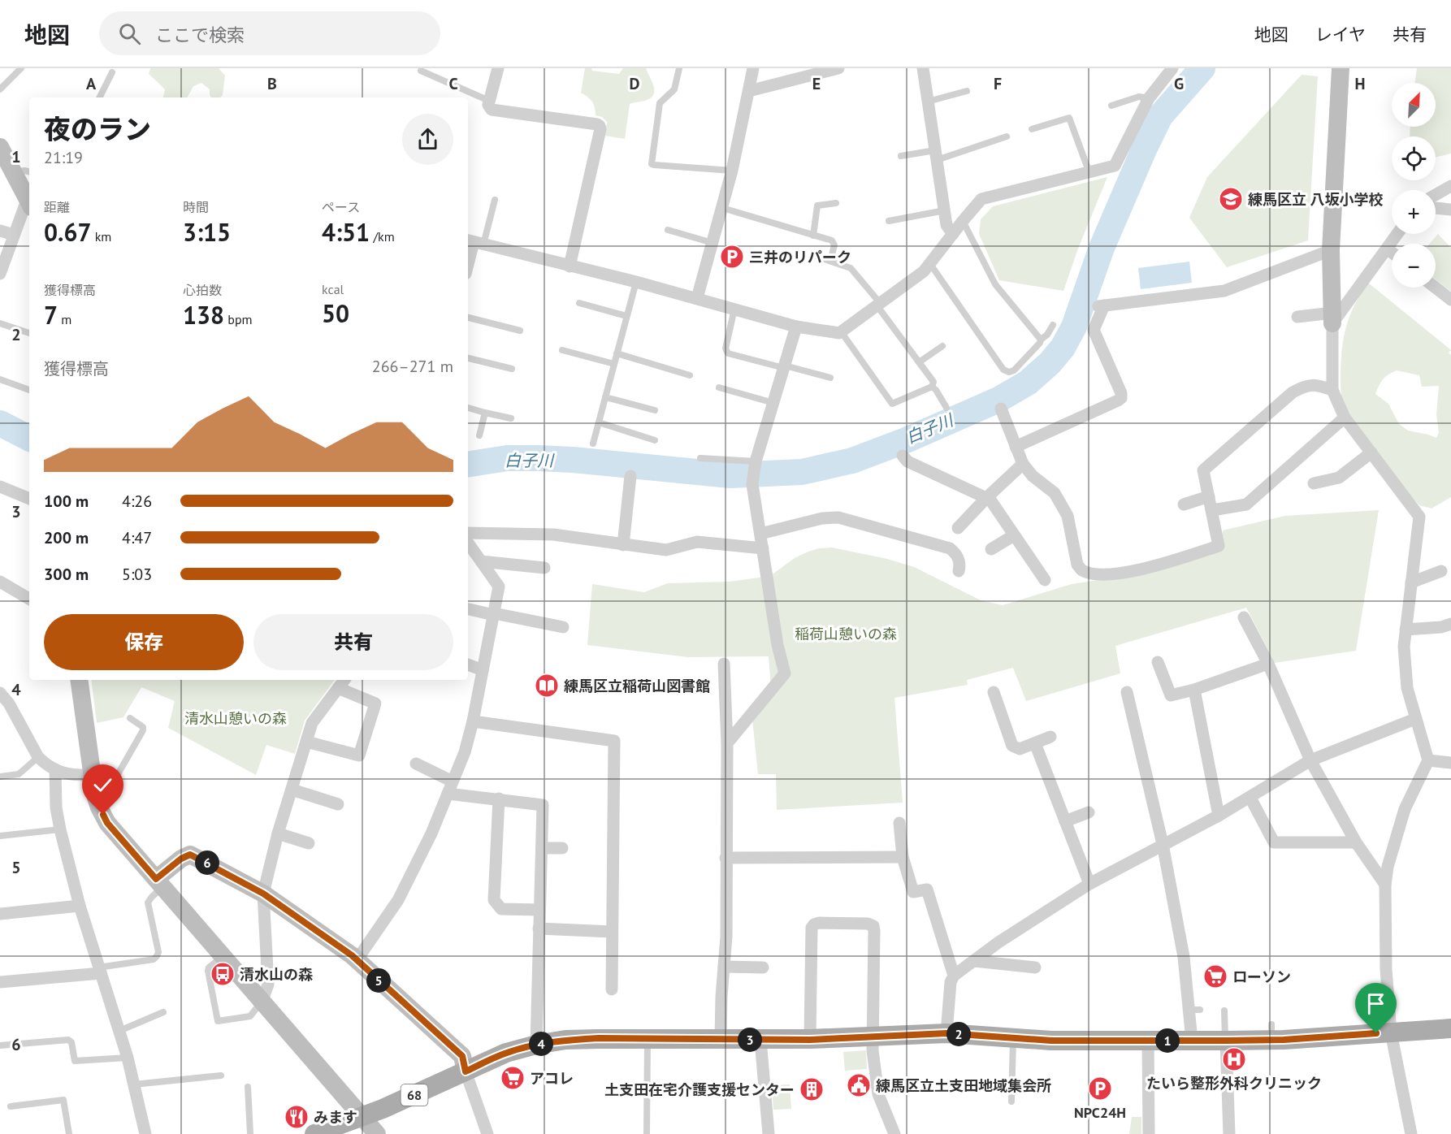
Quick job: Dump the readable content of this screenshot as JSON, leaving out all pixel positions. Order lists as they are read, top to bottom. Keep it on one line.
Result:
{"streets":{"main road":["68"]},"water":["白子川"],"parks":["稲荷山憩いの森","清水山憩いの森"],"places":{"school or university":["練馬区立 八坂小学校"],"parking":["三井のリパーク","NPC24H"],"library":["練馬区立稲荷山図書館"],"bus stop":["清水山の森"],"supermarket":["ローソン","アコレ"],"hospital":["たいら整形外科クリニック"],"public building":["練馬区立土支田地域集会所"],"building":["土支田在宅介護支援センター"],"restaurant":["みます"]},"north":"top right","page":{"header":"地図","search":"ここで検索","nav":["地図","レイヤ","共有"],"map_buttons":["+","−"],"heading":["夜のラン","21:19"],"stats":[["距離","0.67 km"],["時間","3:15"],["ペース","4:51 /km"],["獲得標高","7 m"],["心拍数","138 bpm"],["kcal","50"]],"chart":["獲得標高","266–271 m"],"list":[{"name":"100 m","note":"4:26"},{"name":"200 m","note":"4:47"},{"name":"300 m","note":"5:03"}],"buttons":["保存","共有"],"pins":["6","5","2","3","1","4"]},"grid":{"columns":["A","B","C","D","E","F","G","H"],"rows":["1","2","3","4","5","6"]}}
